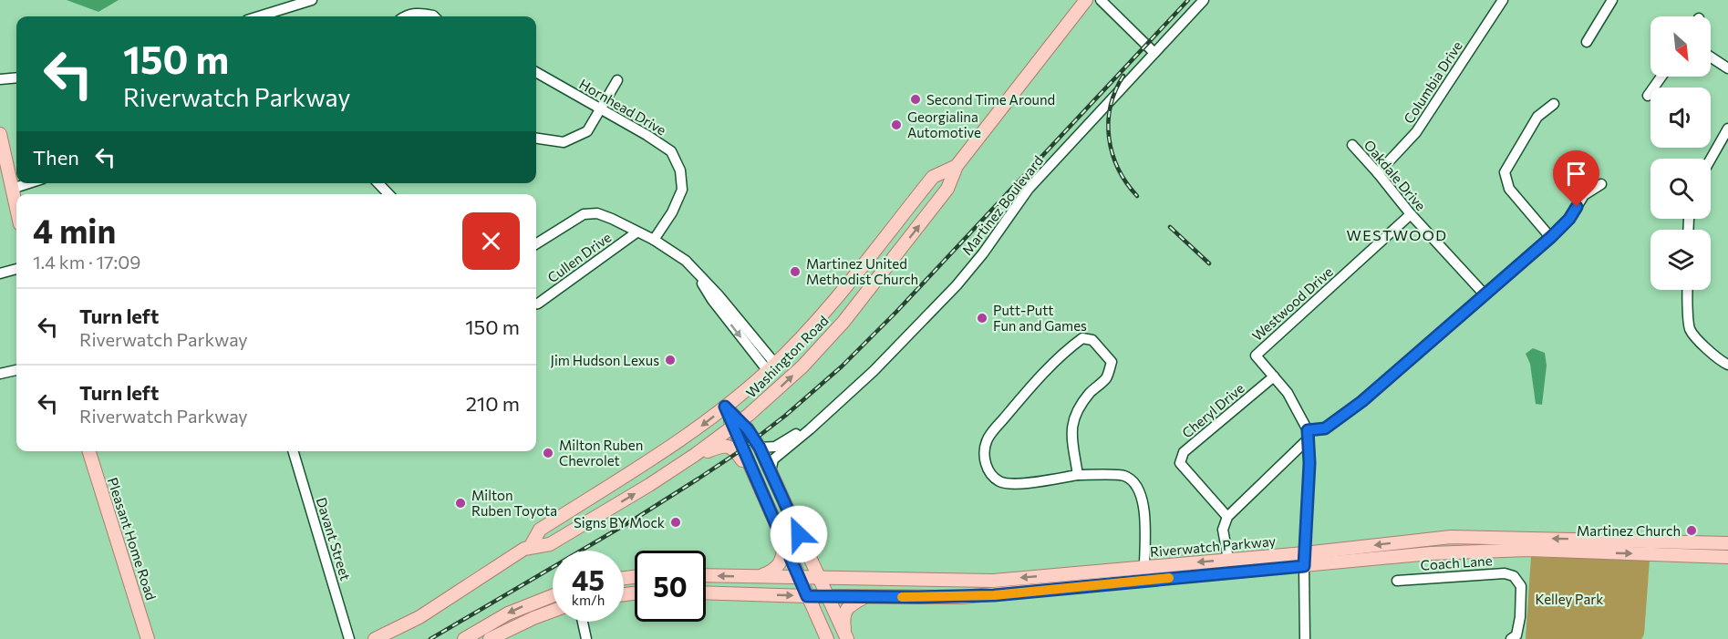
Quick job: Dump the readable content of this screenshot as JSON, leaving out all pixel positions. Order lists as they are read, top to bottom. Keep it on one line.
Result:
{"streets":{"main road":["Washington Road","Pleasant Home Road","Riverwatch Parkway"],"street":["Columbia Drive","Hornhead Drive","Oakdale Drive","Martinez Boulevard","Cullen Drive","Westwood Drive","Cheryl Drive","Davant Street","Coach Lane"]},"crossings":[["Columbia Drive","Oakdale Drive"],["Oakdale Drive","Westwood Drive"],["Westwood Drive","Cheryl Drive"],["Westwood Drive","Riverwatch Parkway"]],"districts":["WESTWOOD"],"parks":["Kelley Park"],"places":["Second Time Around","Georgialina Automotive","Martinez United Methodist Church","Putt-Putt Fun and Games","Jim Hudson Lexus","Milton Ruben Chevrolet","Milton Ruben Toyota","Signs BY Mock","Martinez Church"],"north":"bottom right","page":{"turn":["150 m","Riverwatch Parkway"],"then":"Then","heading":["4 min","1.4 km · 17:09"],"list":[{"name":"Turn left","note":"Riverwatch Parkway","value":"150 m"},{"name":"Turn left","note":"Riverwatch Parkway","value":"210 m"}],"speed":"45 km/h","limit":"50"}}
